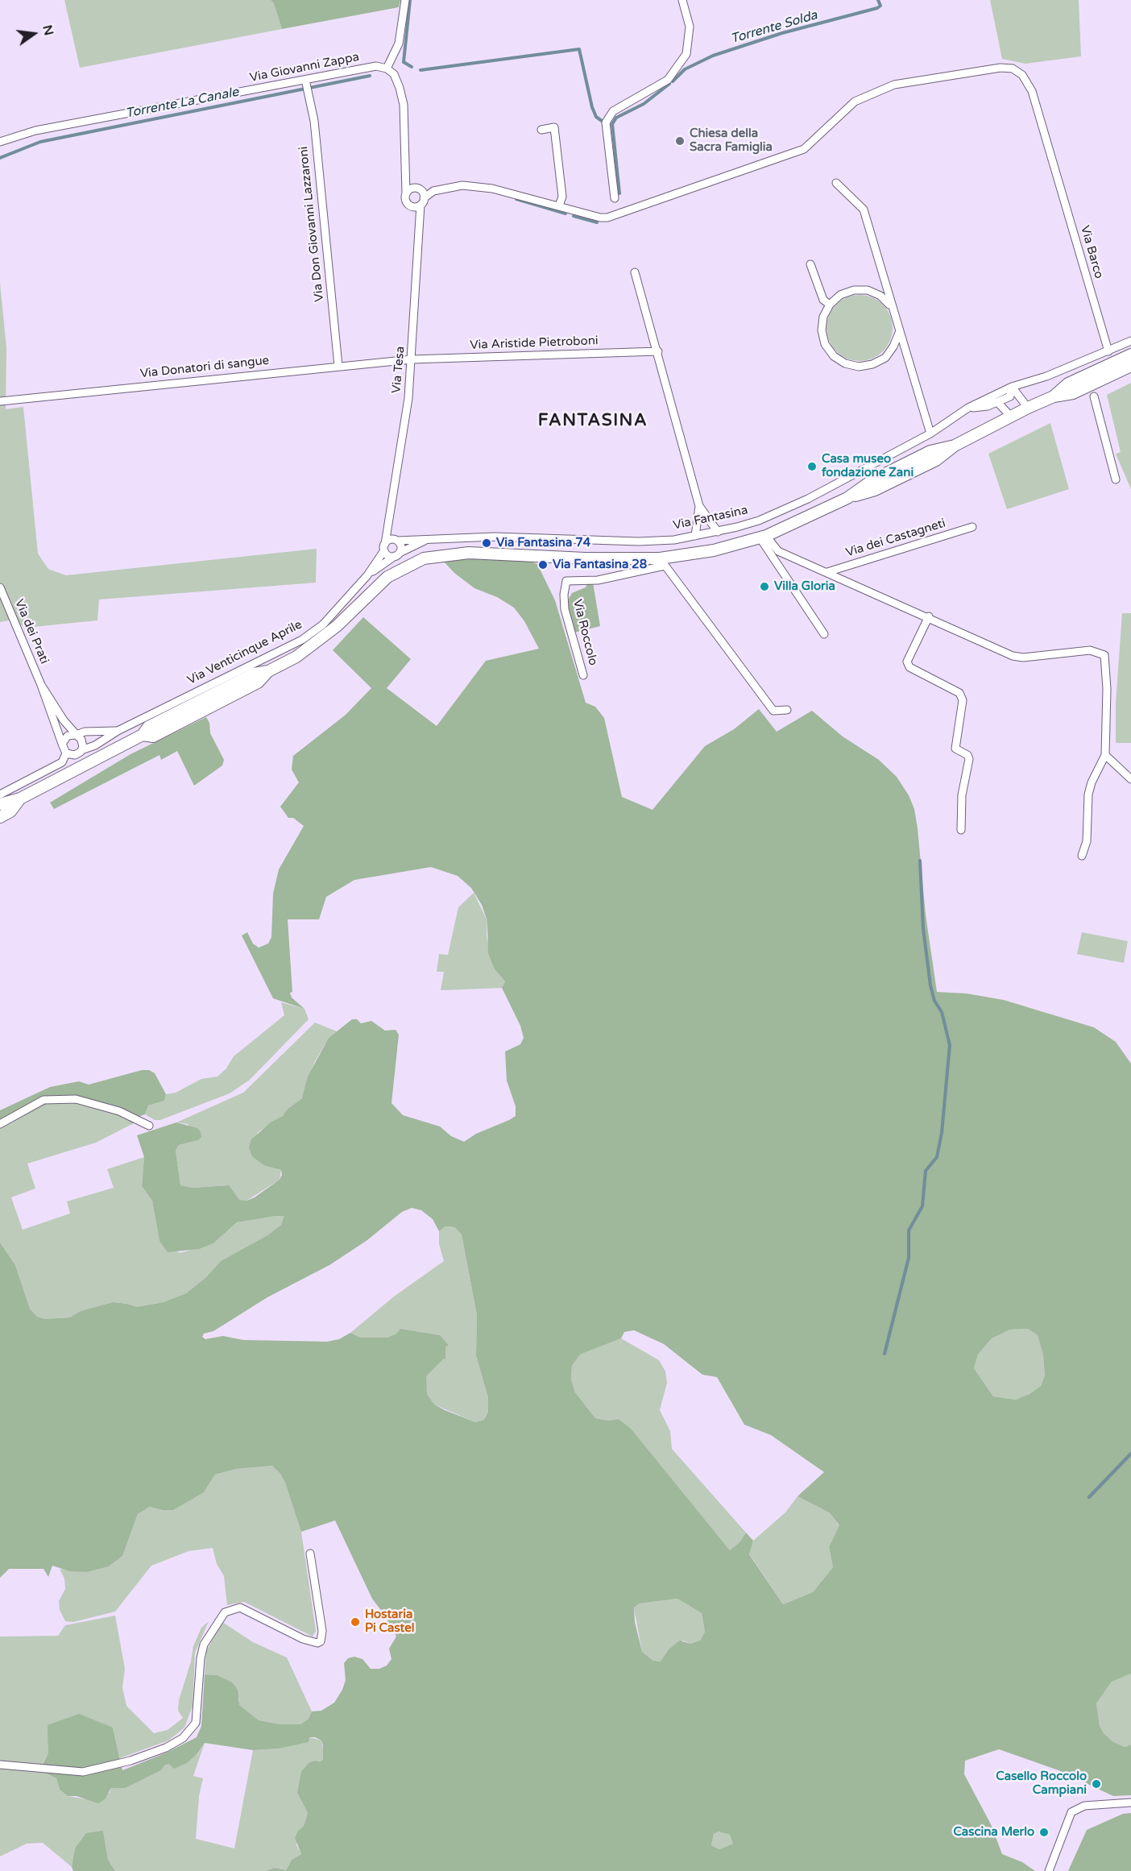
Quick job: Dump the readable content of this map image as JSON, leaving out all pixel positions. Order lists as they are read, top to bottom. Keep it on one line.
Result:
{"streets":{"street":["Via Giovanni Zappa","Via Don Giovanni Lazzaroni","Via Barco","Via Aristide Pietroboni","Via Donatori di sangue","Via Tesa","Via Fantasina","Via dei Castagneti","Via dei Prati","Via Roccolo","Via Venticinque Aprile"]},"crossings":[["Via Giovanni Zappa","Via Don Giovanni Lazzaroni"],["Via Don Giovanni Lazzaroni","Via Donatori di sangue"],["Via Aristide Pietroboni","Via Donatori di sangue"],["Via Aristide Pietroboni","Via Tesa"],["Via Donatori di sangue","Via Tesa"],["Via Tesa","Via Fantasina"],["Via Tesa","Via Venticinque Aprile"],["Via Fantasina","Via Venticinque Aprile"],["Via dei Prati","Via Venticinque Aprile"],["Via Roccolo","Via Venticinque Aprile"]],"districts":["FANTASINA"],"water":["Torrente Solda","Torrente La Canale"],"places":["Chiesa della Sacra Famiglia","Casa museo fondazione Zani","Via Fantasina 74","Via Fantasina 28","Villa Gloria","Hostaria Pi Castel","Casello Roccolo Campiani","Cascina Merlo"],"north":"right"}
